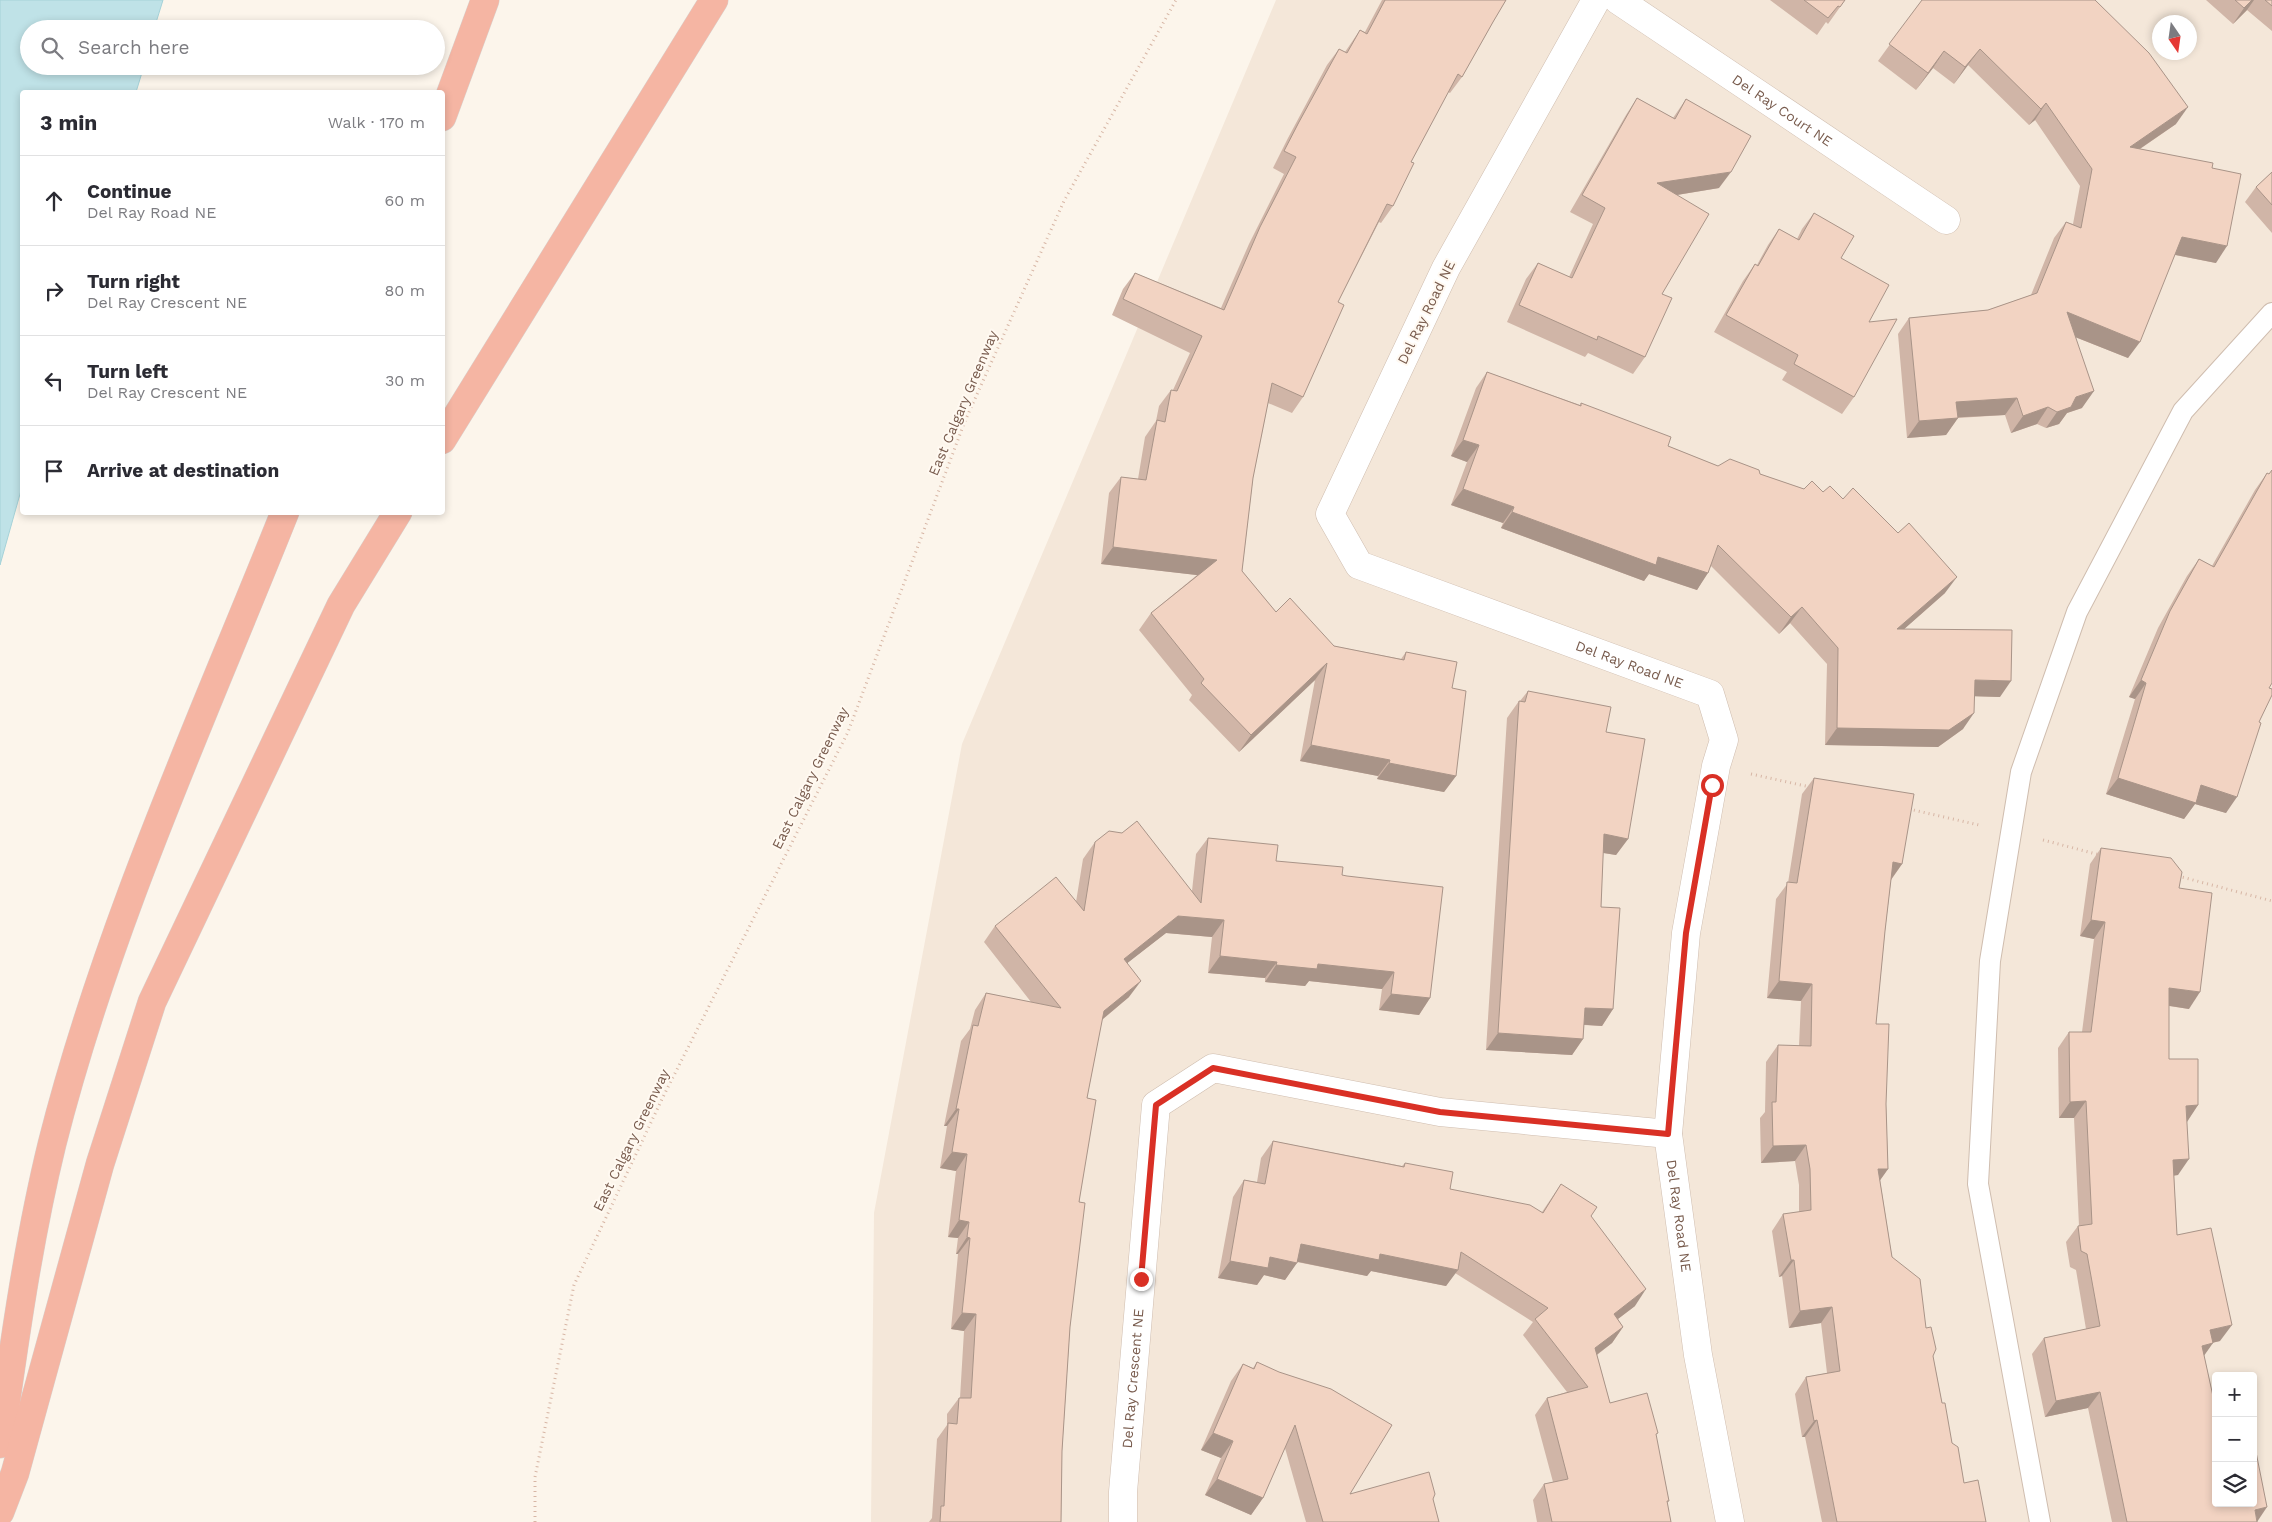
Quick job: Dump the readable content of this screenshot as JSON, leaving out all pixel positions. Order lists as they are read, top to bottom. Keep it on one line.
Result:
{"streets":{"street":["Del Ray Court NE","Del Ray Road NE","Del Ray Crescent NE"],"path":["East Calgary Greenway"]},"crossings":[["Del Ray Road NE","Del Ray Crescent NE"]],"north":"bottom","page":{"search":"Search here","heading":["3 min","Walk · 170 m"],"list":[["Continue","Del Ray Road NE","60 m"],["Turn right","Del Ray Crescent NE","80 m"],["Turn left","Del Ray Crescent NE","30 m"],"Arrive at destination"],"map_buttons":["+","−"]}}
